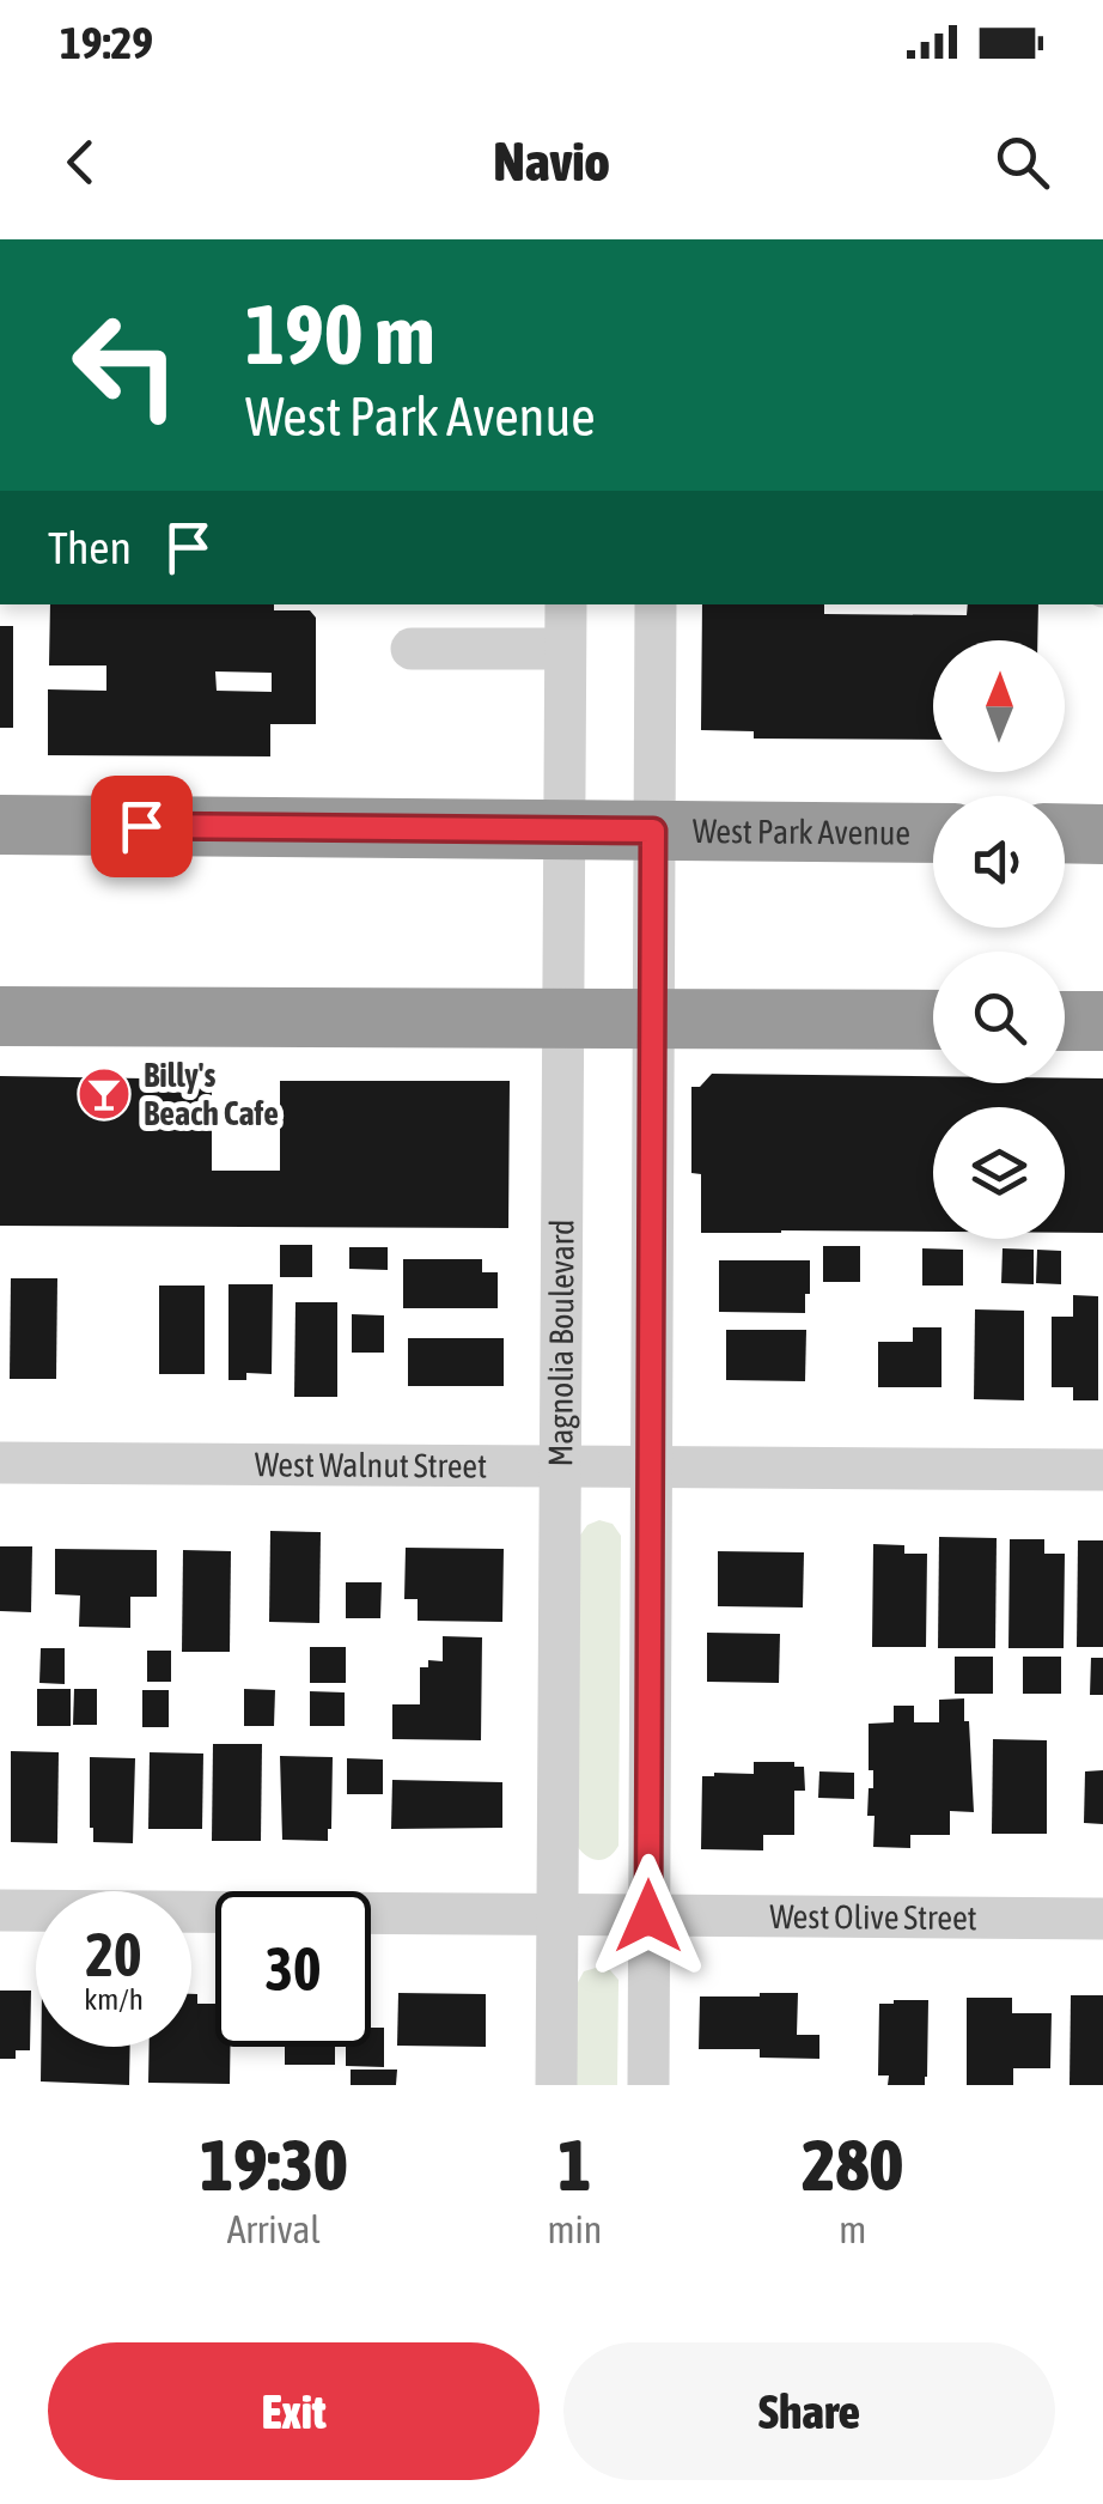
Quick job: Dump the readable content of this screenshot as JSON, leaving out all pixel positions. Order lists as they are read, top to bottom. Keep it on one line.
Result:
{"streets":{"highway":["West Park Avenue"],"street":["Magnolia Boulevard","West Walnut Street","West Olive Street"]},"crossings":[["West Park Avenue","Magnolia Boulevard"],["Magnolia Boulevard","West Walnut Street"],["Magnolia Boulevard","West Olive Street"]],"places":{"bar":["Billy's Beach Cafe"]},"north":"top","page":{"status":"19:29","header":"Navio","turn":["190 m","West Park Avenue"],"then":"Then","speed":"20 km/h","limit":"30","eta":["19:30","Arrival","1","min","280","m"],"buttons":["Exit","Share"]}}
